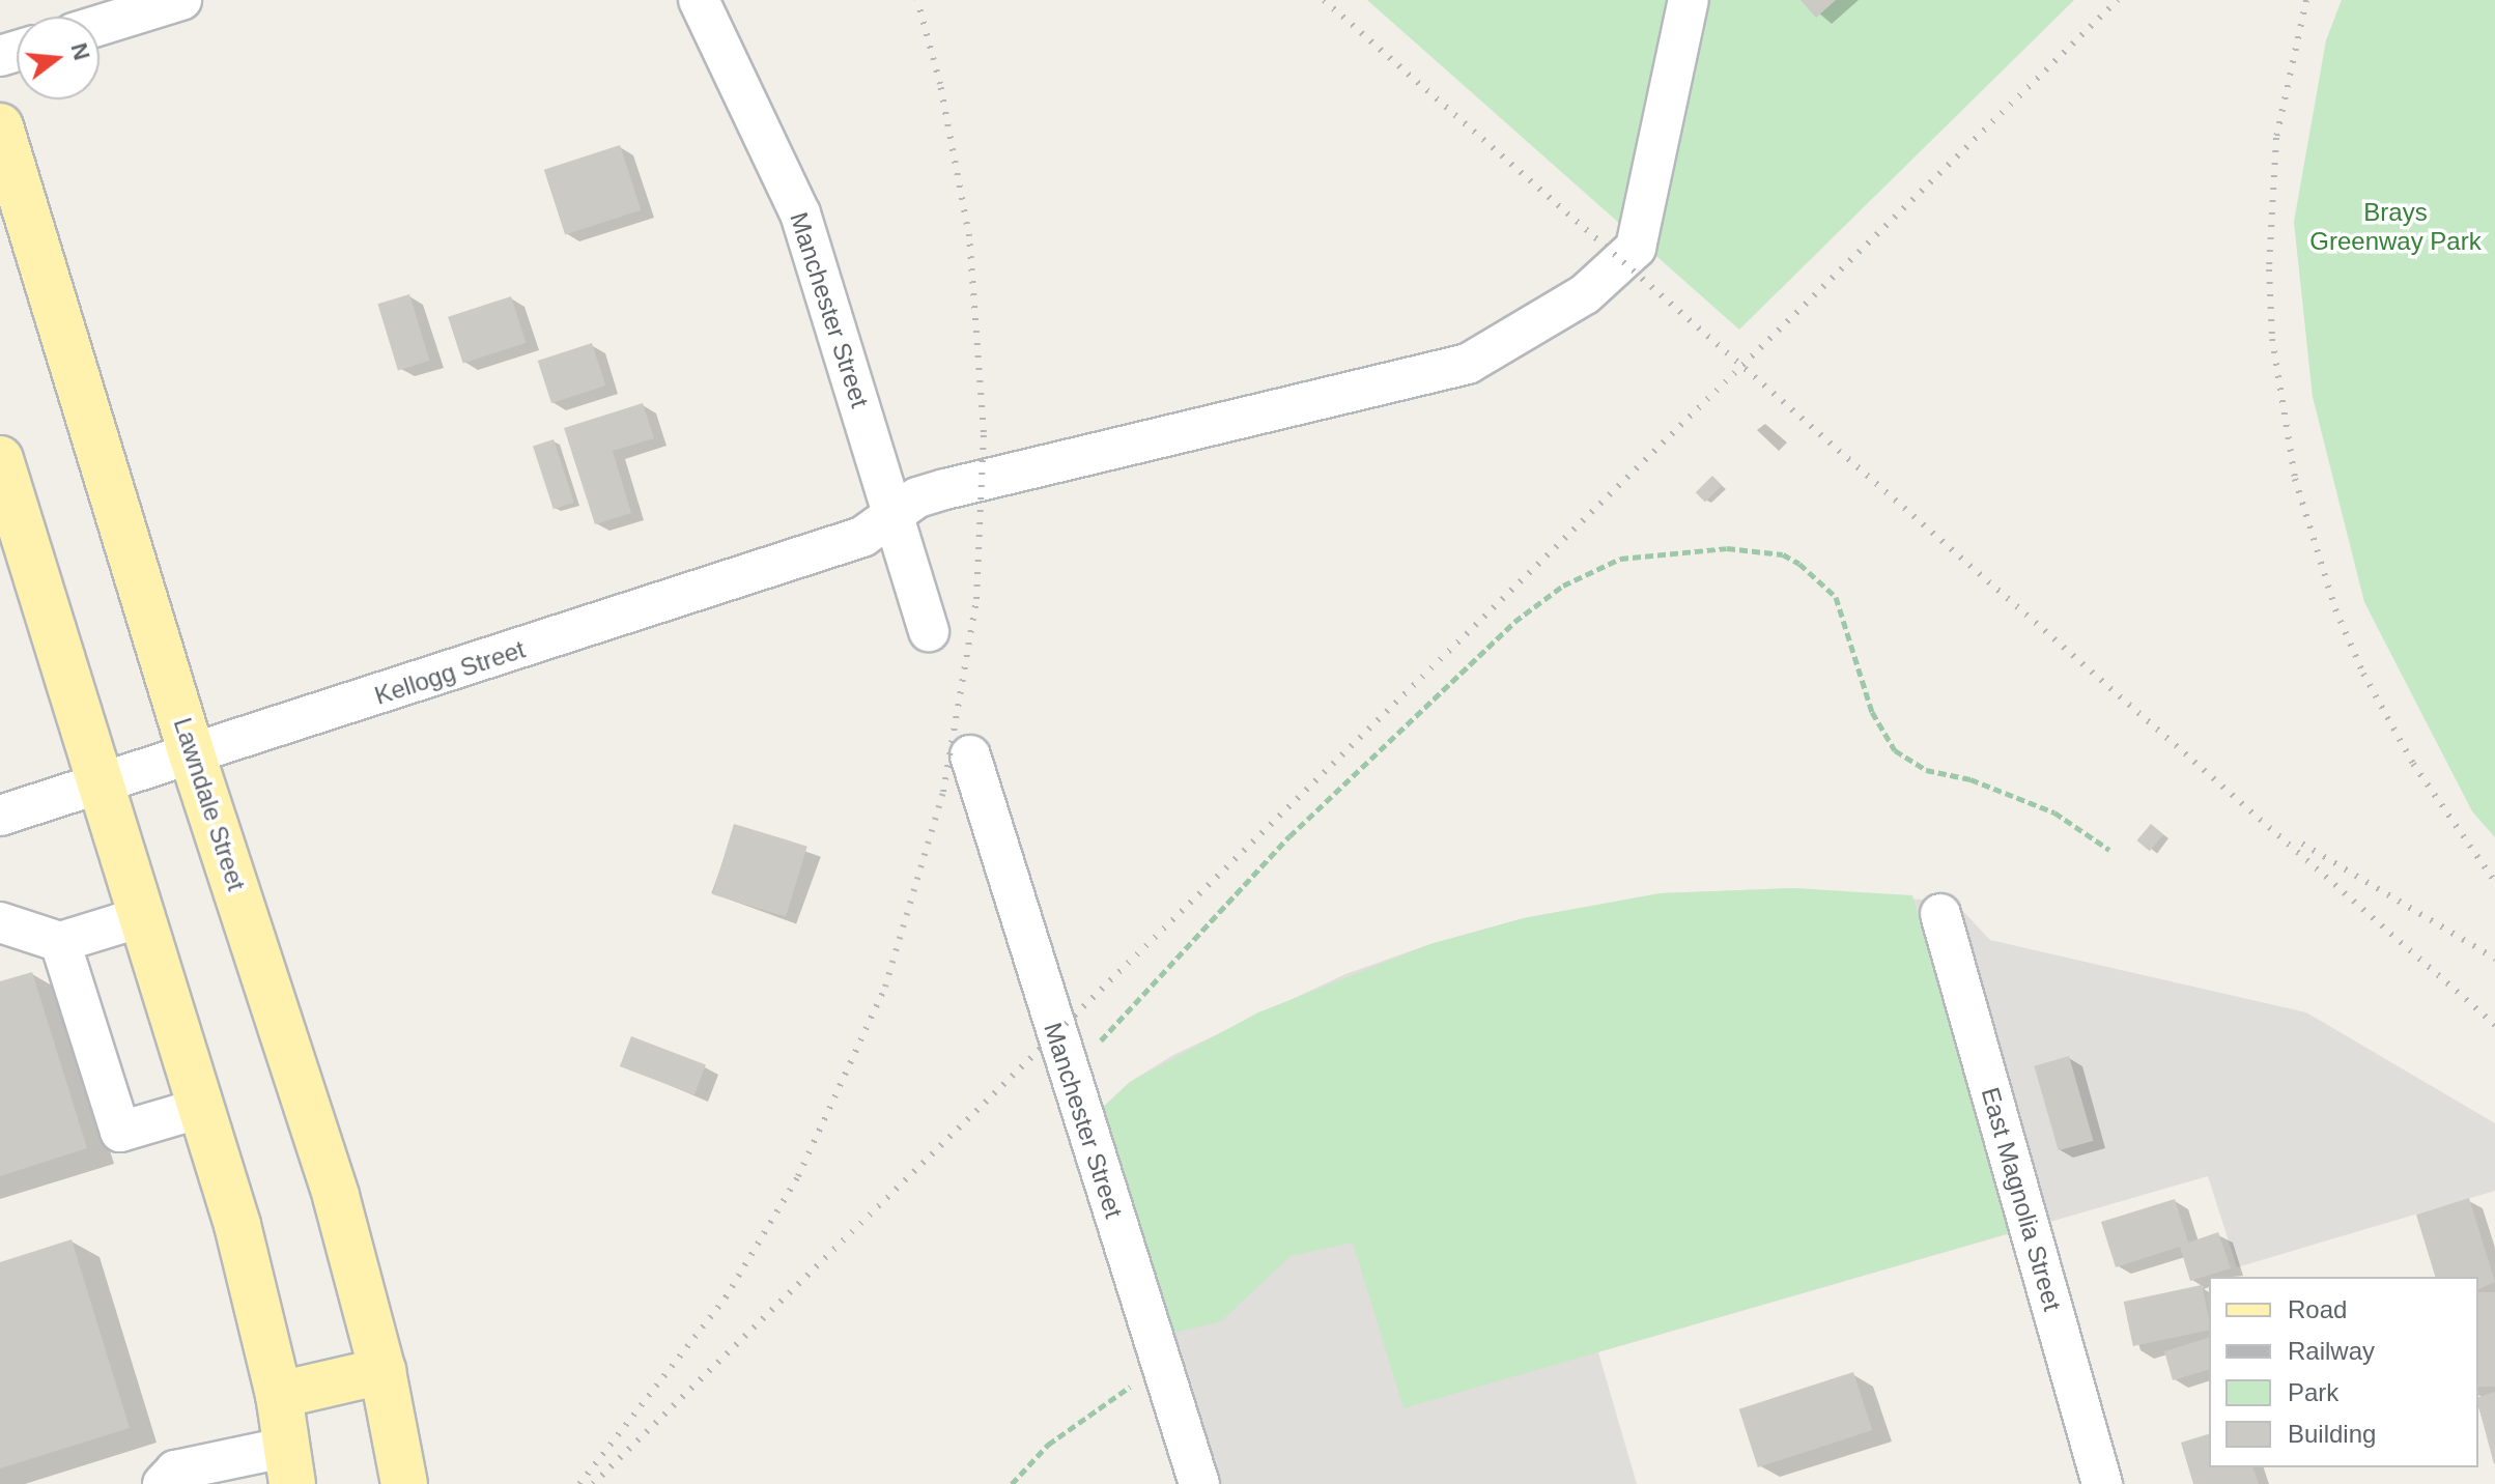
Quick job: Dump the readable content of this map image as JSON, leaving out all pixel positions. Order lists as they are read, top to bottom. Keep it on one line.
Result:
{"streets":{"main road":["Lawndale Street"],"street":["Manchester Street","Kellogg Street","East Magnolia Street"]},"crossings":[["Manchester Street","Kellogg Street"],["Kellogg Street","Lawndale Street"]],"parks":["Brays Greenway Park"],"legend":["Road","Railway","Park","Building"],"north":"right"}
